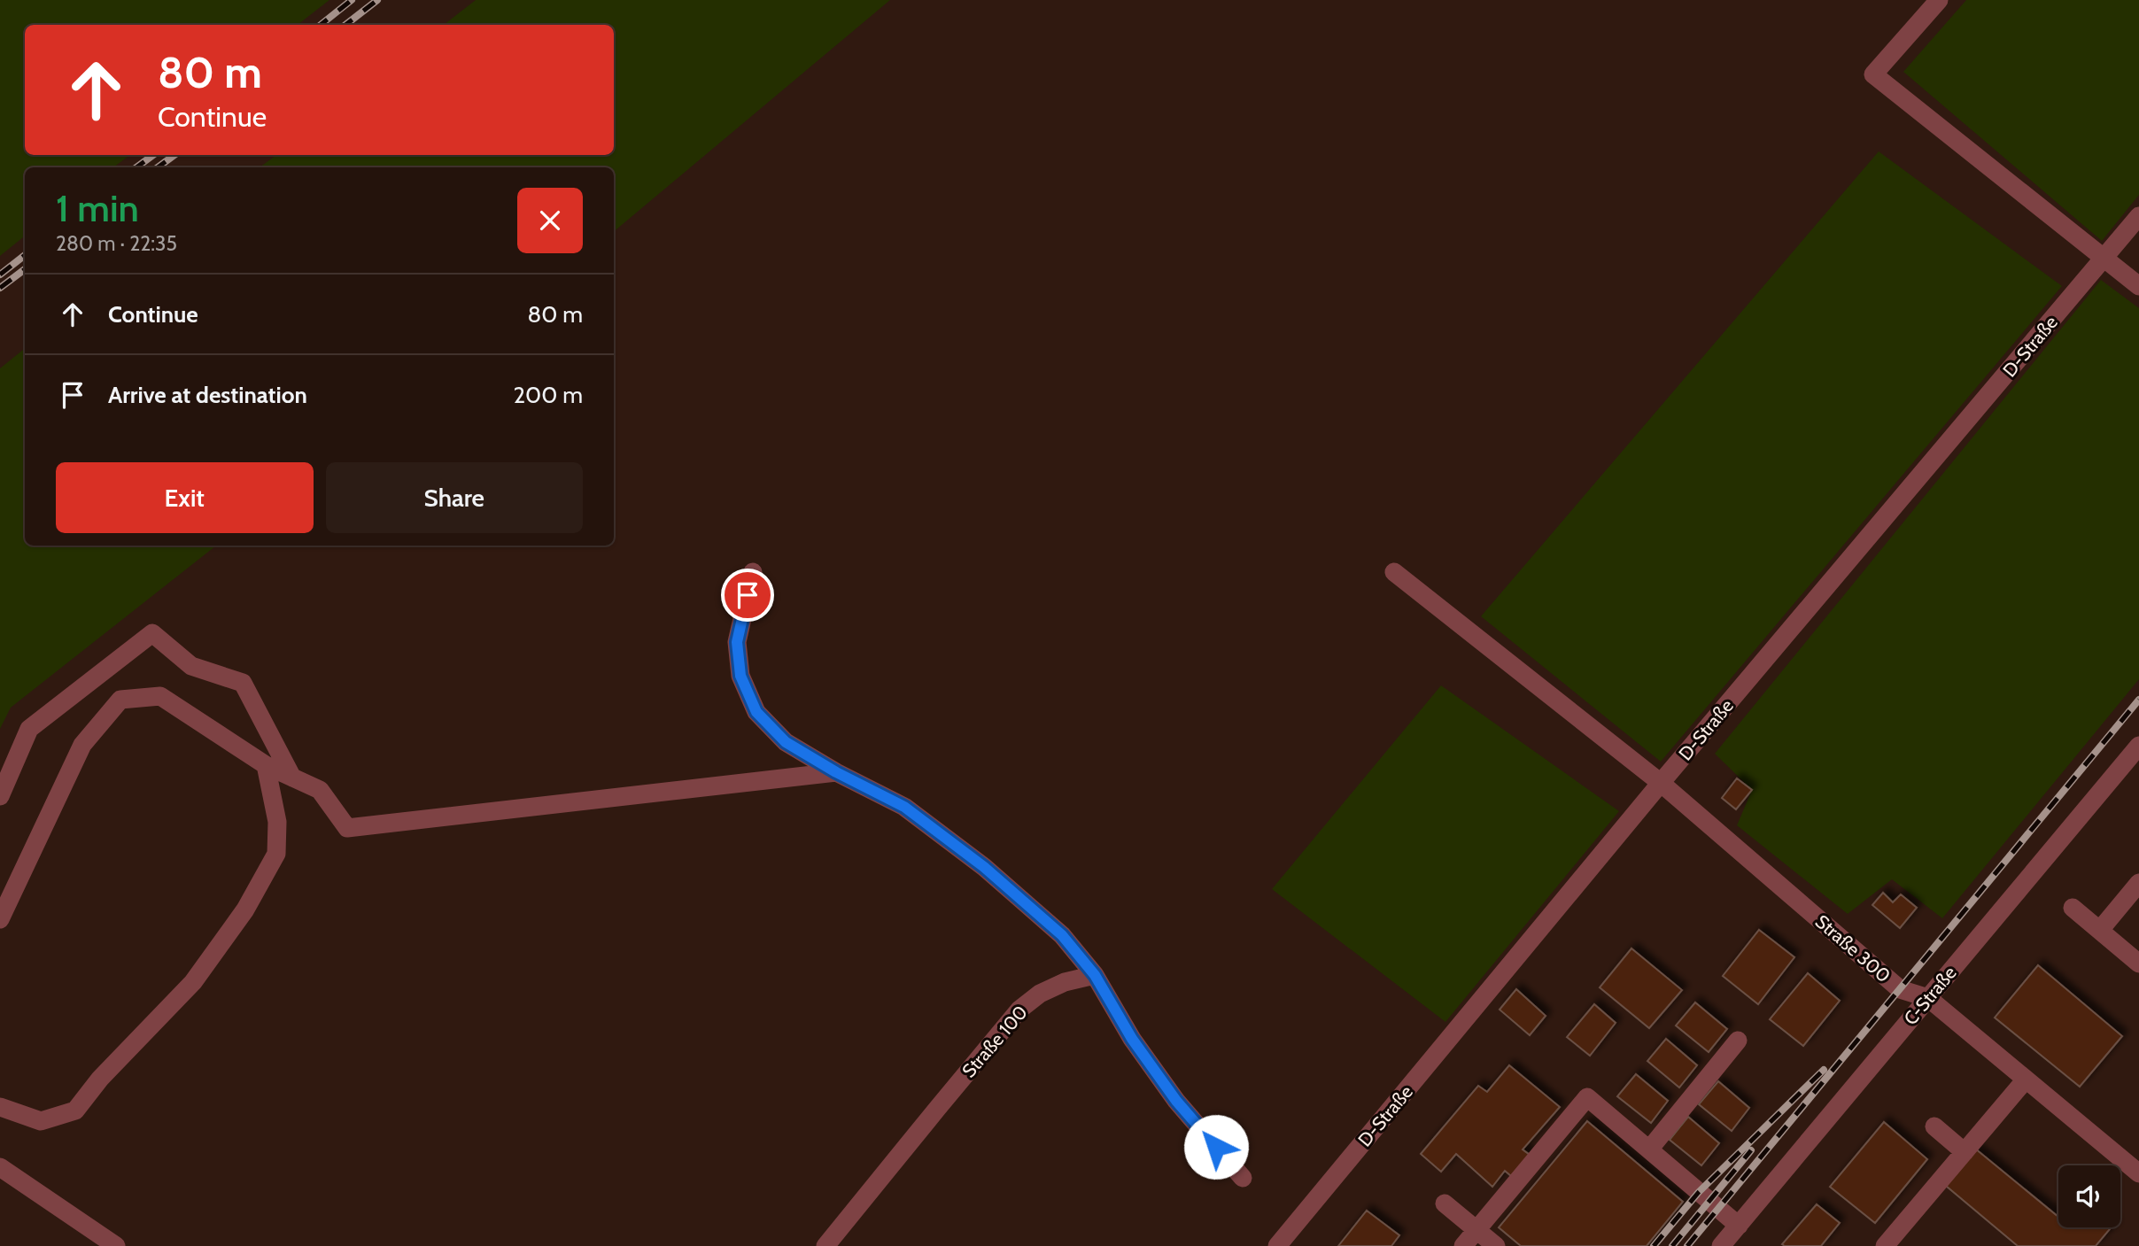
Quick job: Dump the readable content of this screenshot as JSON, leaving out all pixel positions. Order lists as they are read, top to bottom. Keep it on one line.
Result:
{"streets":{"lane":["D-Straße","Straße 300","C-Straße","Straße 100"]},"crossings":[["D-Straße","Straße 300"],["Straße 300","C-Straße"]],"page":{"turn":["80 m","Continue"],"heading":["1 min","280 m · 22:35"],"list":[{"name":"Continue","value":"80 m"},{"name":"Arrive at destination","value":"200 m"}],"buttons":["Exit","Share"]}}
